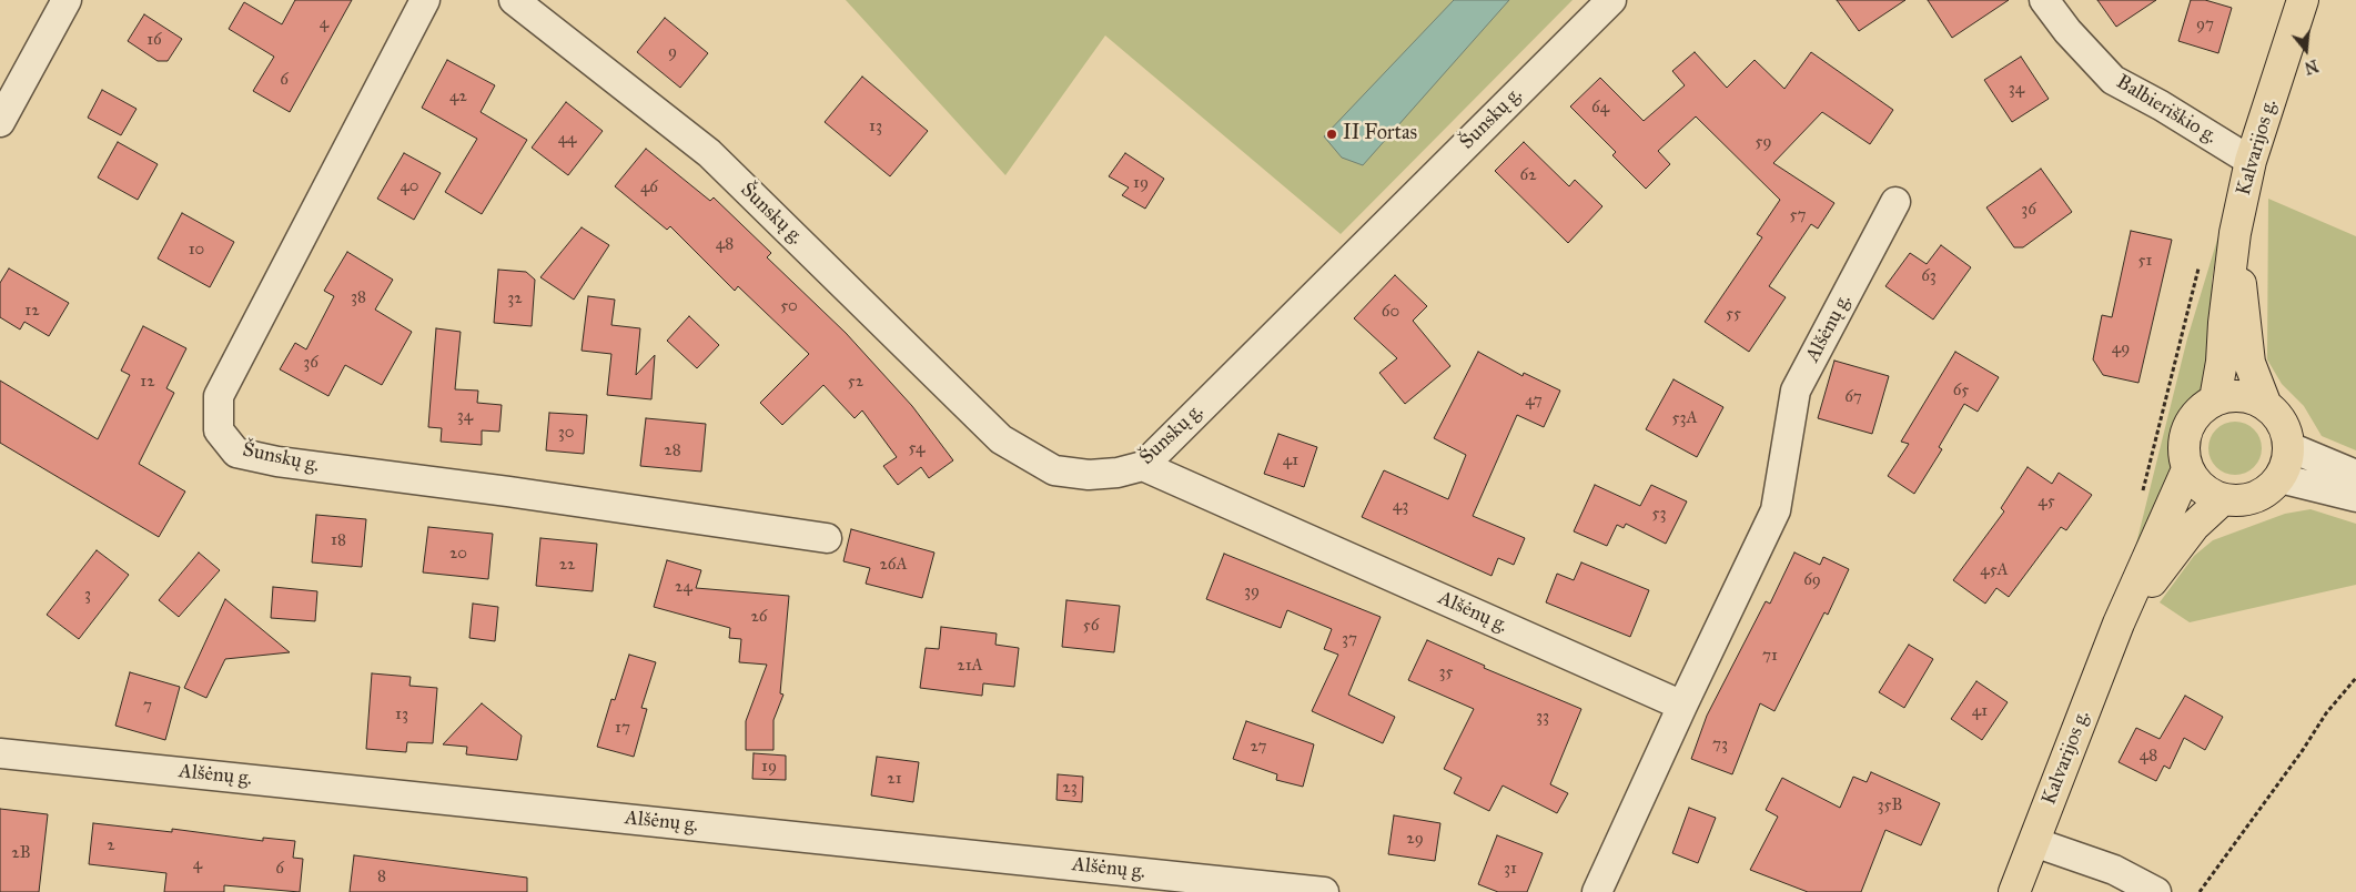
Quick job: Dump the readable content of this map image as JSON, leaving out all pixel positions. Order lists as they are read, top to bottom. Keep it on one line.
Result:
{"streets":{"main road":["Kalvarijos g."],"street":["Balbieriškio g.","Šunskų g.","Alšėnų g."]},"crossings":[["Balbieriškio g.","Kalvarijos g."],["Šunskų g.","Alšėnų g."]],"places":["II Fortas"],"house_numbers":["4","97","16","9","6","34","42","64","13","44","59","62","19","40","46","36","57","48","10","51","63","38","32","50","12","60","55","49","36","12","52","65","67","47","34","53A","30","54","28","41","45","43","53","18","20","22","26A","45A","69","24","39","3","26","56","37","71","21A","35","7","41","13","33","17","73","27","48","19","21","23","35B","29","2","2B","4","6","31","8"],"north":"bottom"}
